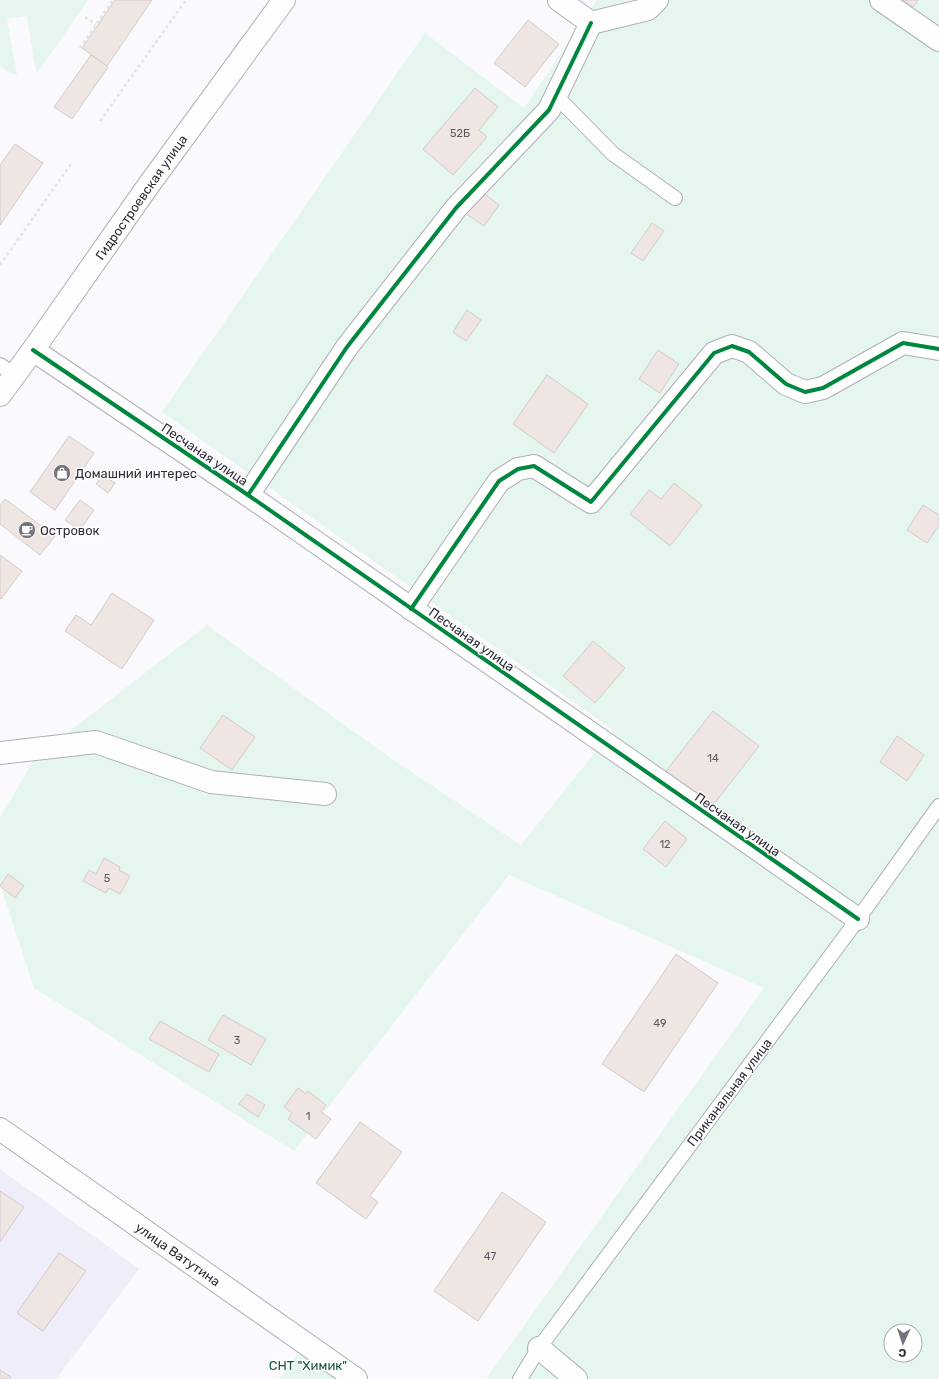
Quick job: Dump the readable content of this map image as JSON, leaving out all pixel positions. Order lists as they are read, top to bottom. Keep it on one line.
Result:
{"streets":{"street":["Гидростроевская улица","Песчаная улица","улица Ватутина"],"lane":["Приканальная улица"]},"crossings":[["Гидростроевская улица","Песчаная улица"],["Песчаная улица","Приканальная улица"]],"parks":["СНТ \"Химик\""],"places":{"shop":["Домашний интерес"],"cafe":["Островок"]},"house_numbers":["52Б","14","12","5","49","3","1","47"],"north":"bottom"}
